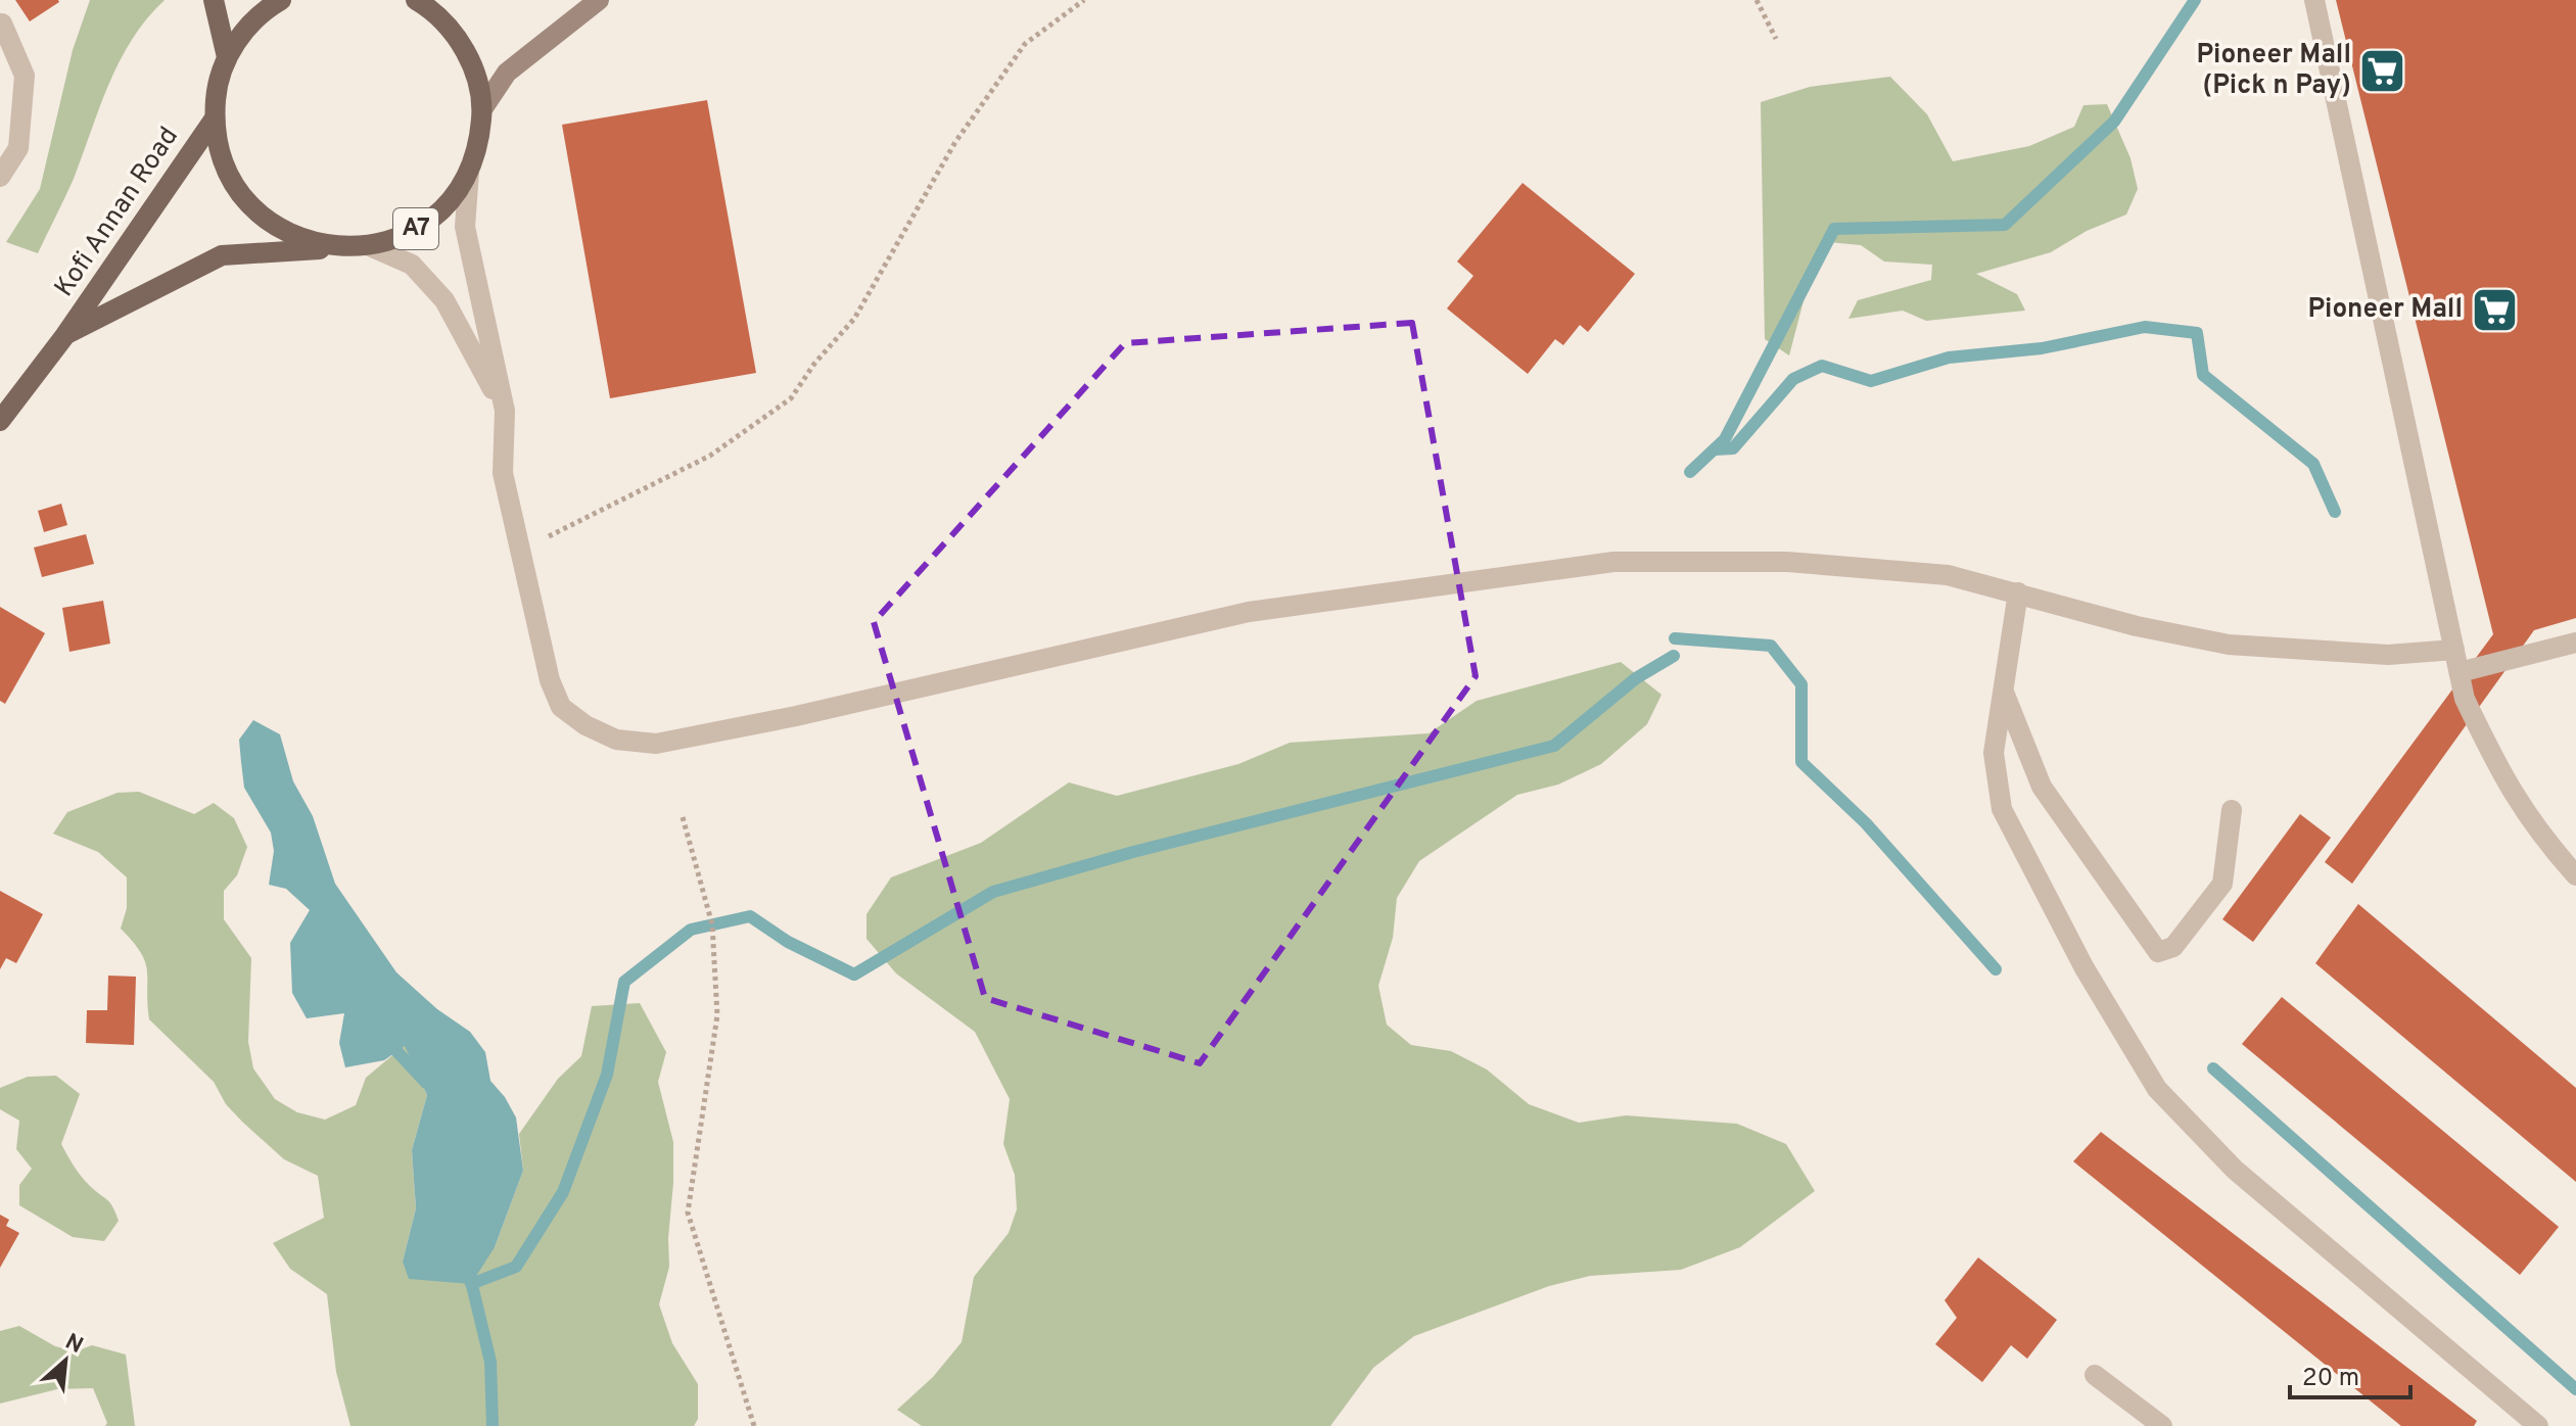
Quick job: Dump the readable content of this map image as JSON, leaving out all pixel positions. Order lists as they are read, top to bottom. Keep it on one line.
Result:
{"streets":{"main road":["Kofi Annan Road","A7"]},"crossings":[["Kofi Annan Road","A7"]],"places":{"supermarket":["Pioneer Mall (Pick n Pay)","Pioneer Mall"]},"scale_bar":"20 m","north":"top right"}
